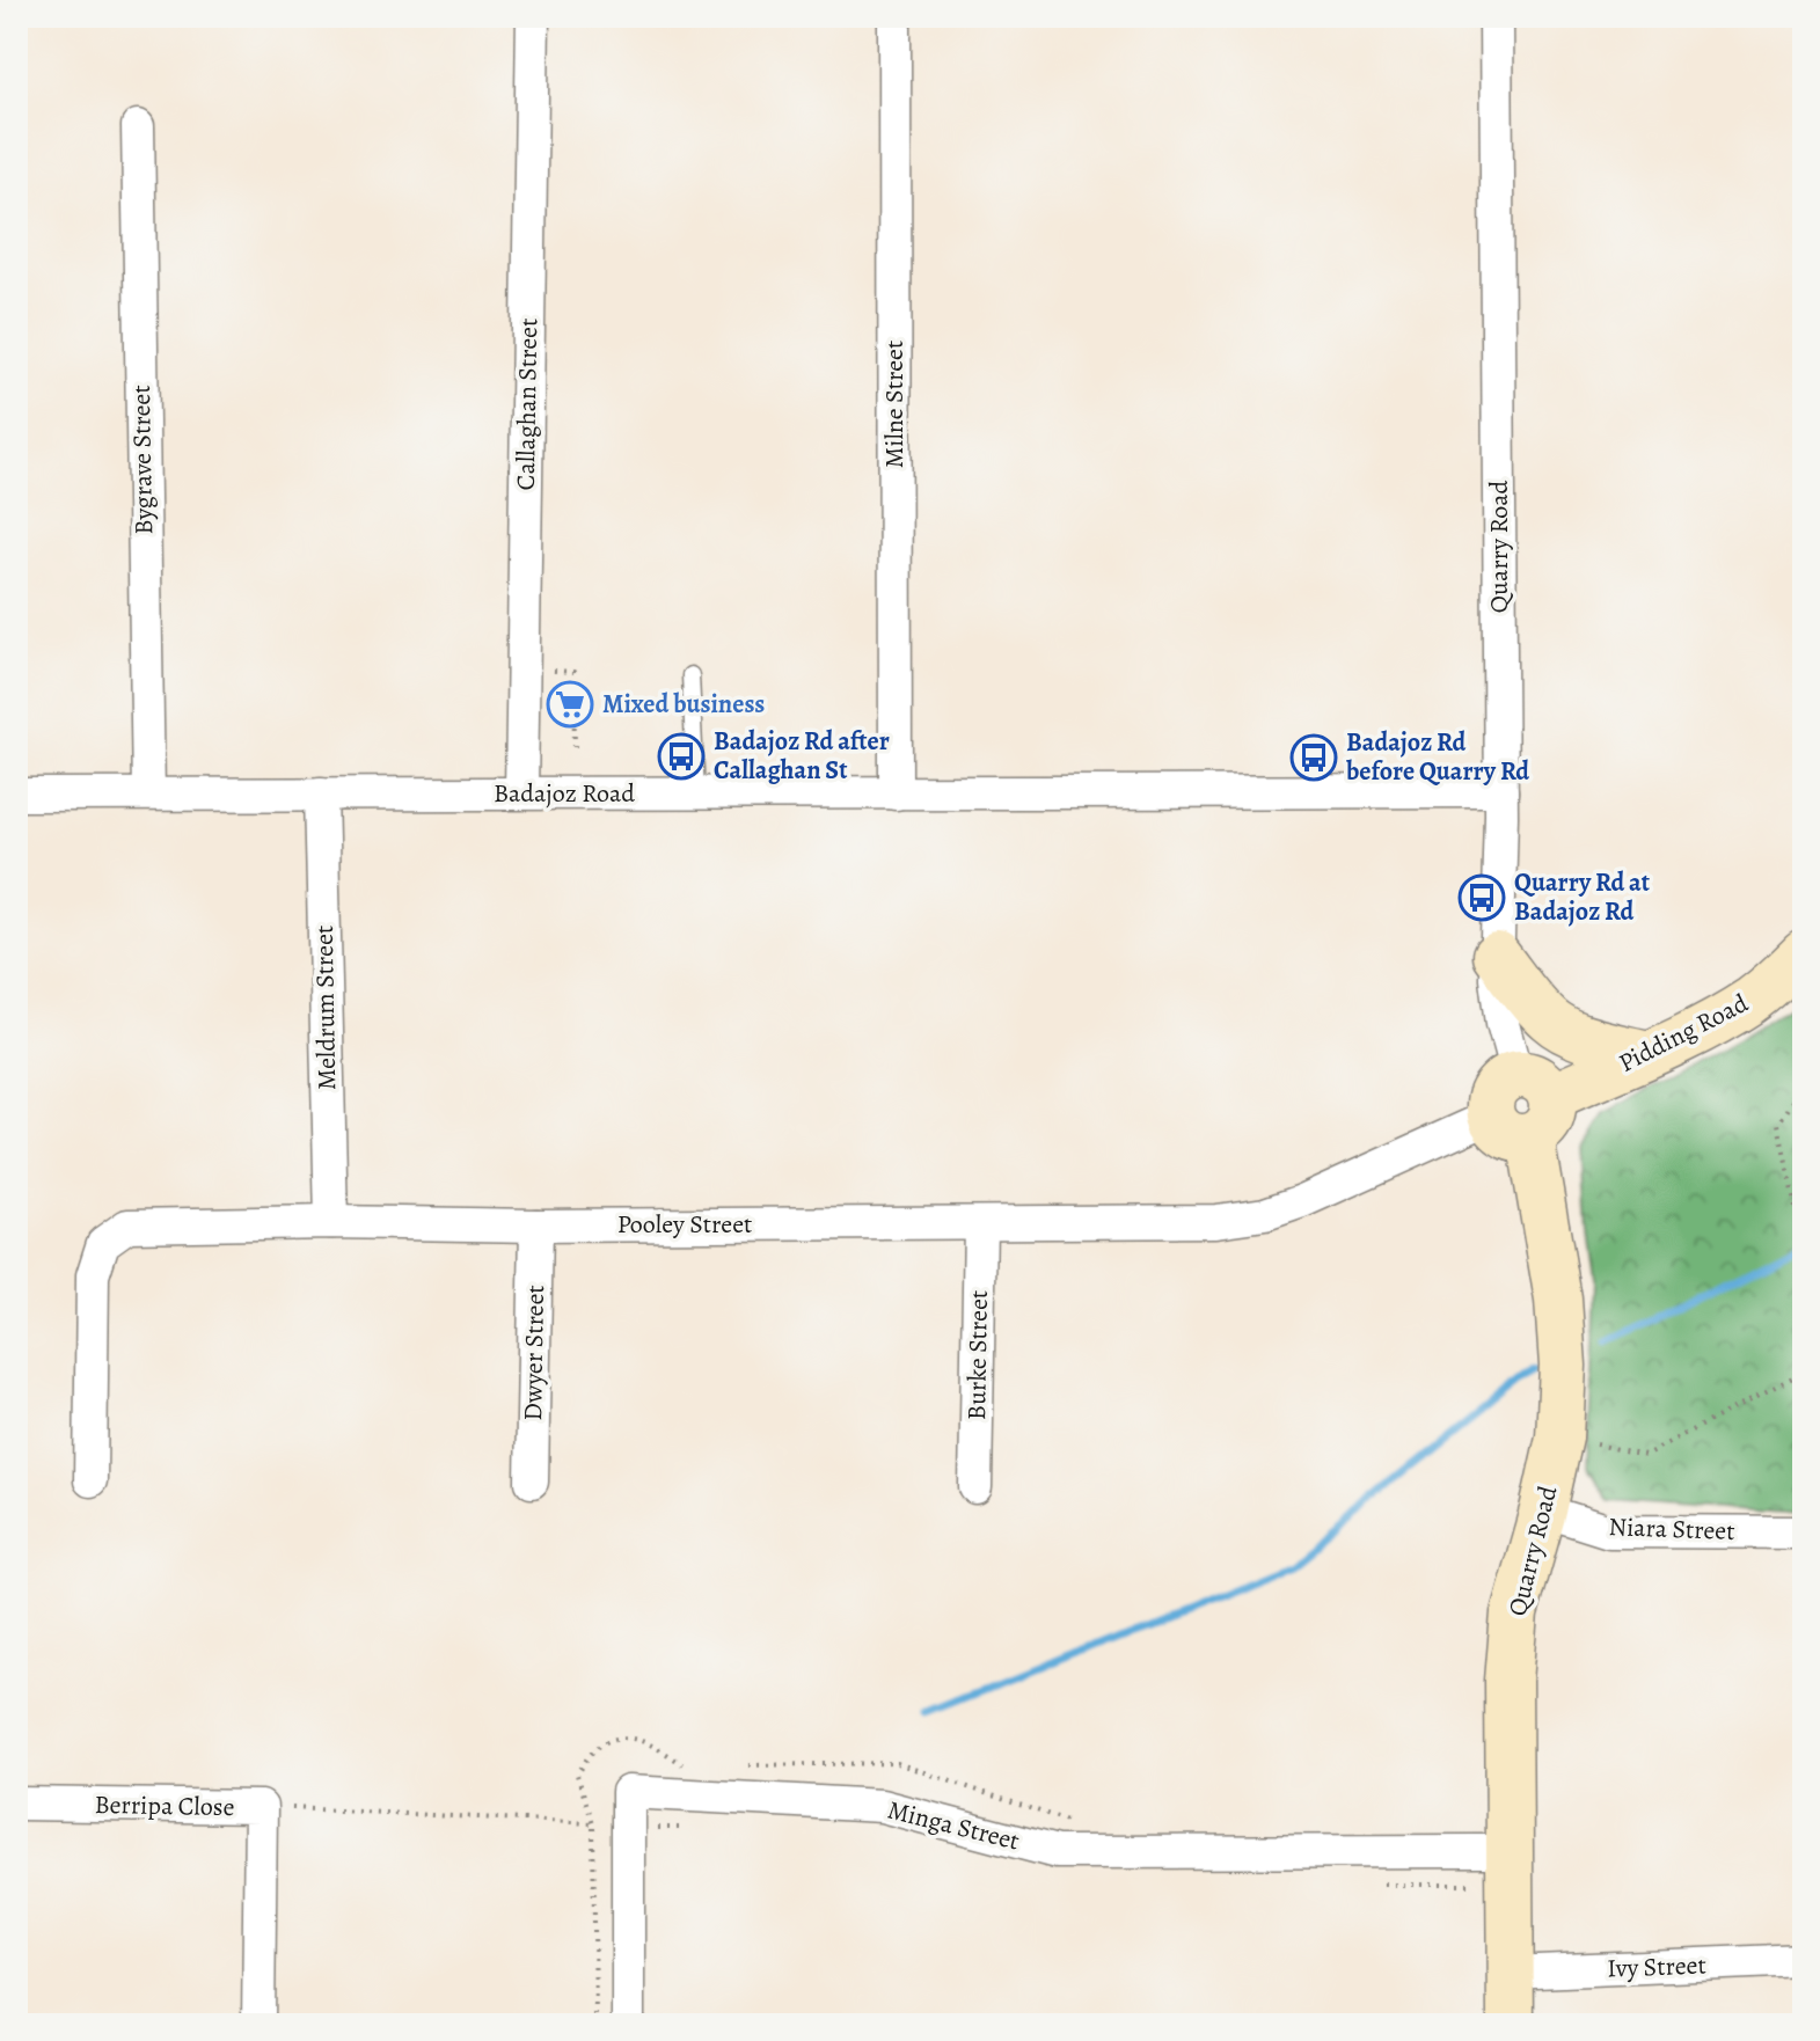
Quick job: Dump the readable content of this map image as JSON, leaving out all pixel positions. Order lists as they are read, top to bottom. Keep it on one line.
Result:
{"streets":{"street":["Callaghan Street","Milne Street","Bygrave Street","Quarry Road","Badajoz Road","Meldrum Street","Pidding Road","Pooley Street","Dwyer Street","Burke Street","Niara Street","Berripa Close","Minga Street","Ivy Street"]},"crossings":[["Callaghan Street","Badajoz Road"],["Milne Street","Badajoz Road"],["Bygrave Street","Badajoz Road"],["Quarry Road","Badajoz Road"],["Quarry Road","Pidding Road"],["Quarry Road","Pooley Street"],["Quarry Road","Niara Street"],["Quarry Road","Minga Street"],["Quarry Road","Ivy Street"],["Badajoz Road","Meldrum Street"],["Meldrum Street","Pooley Street"],["Pooley Street","Dwyer Street"],["Pooley Street","Burke Street"]],"places":{"supermarket":["Mixed business"],"bus stop":["Badajoz Rd after Callaghan St","Badajoz Rd before Quarry Rd","Quarry Rd at Badajoz Rd"]}}
